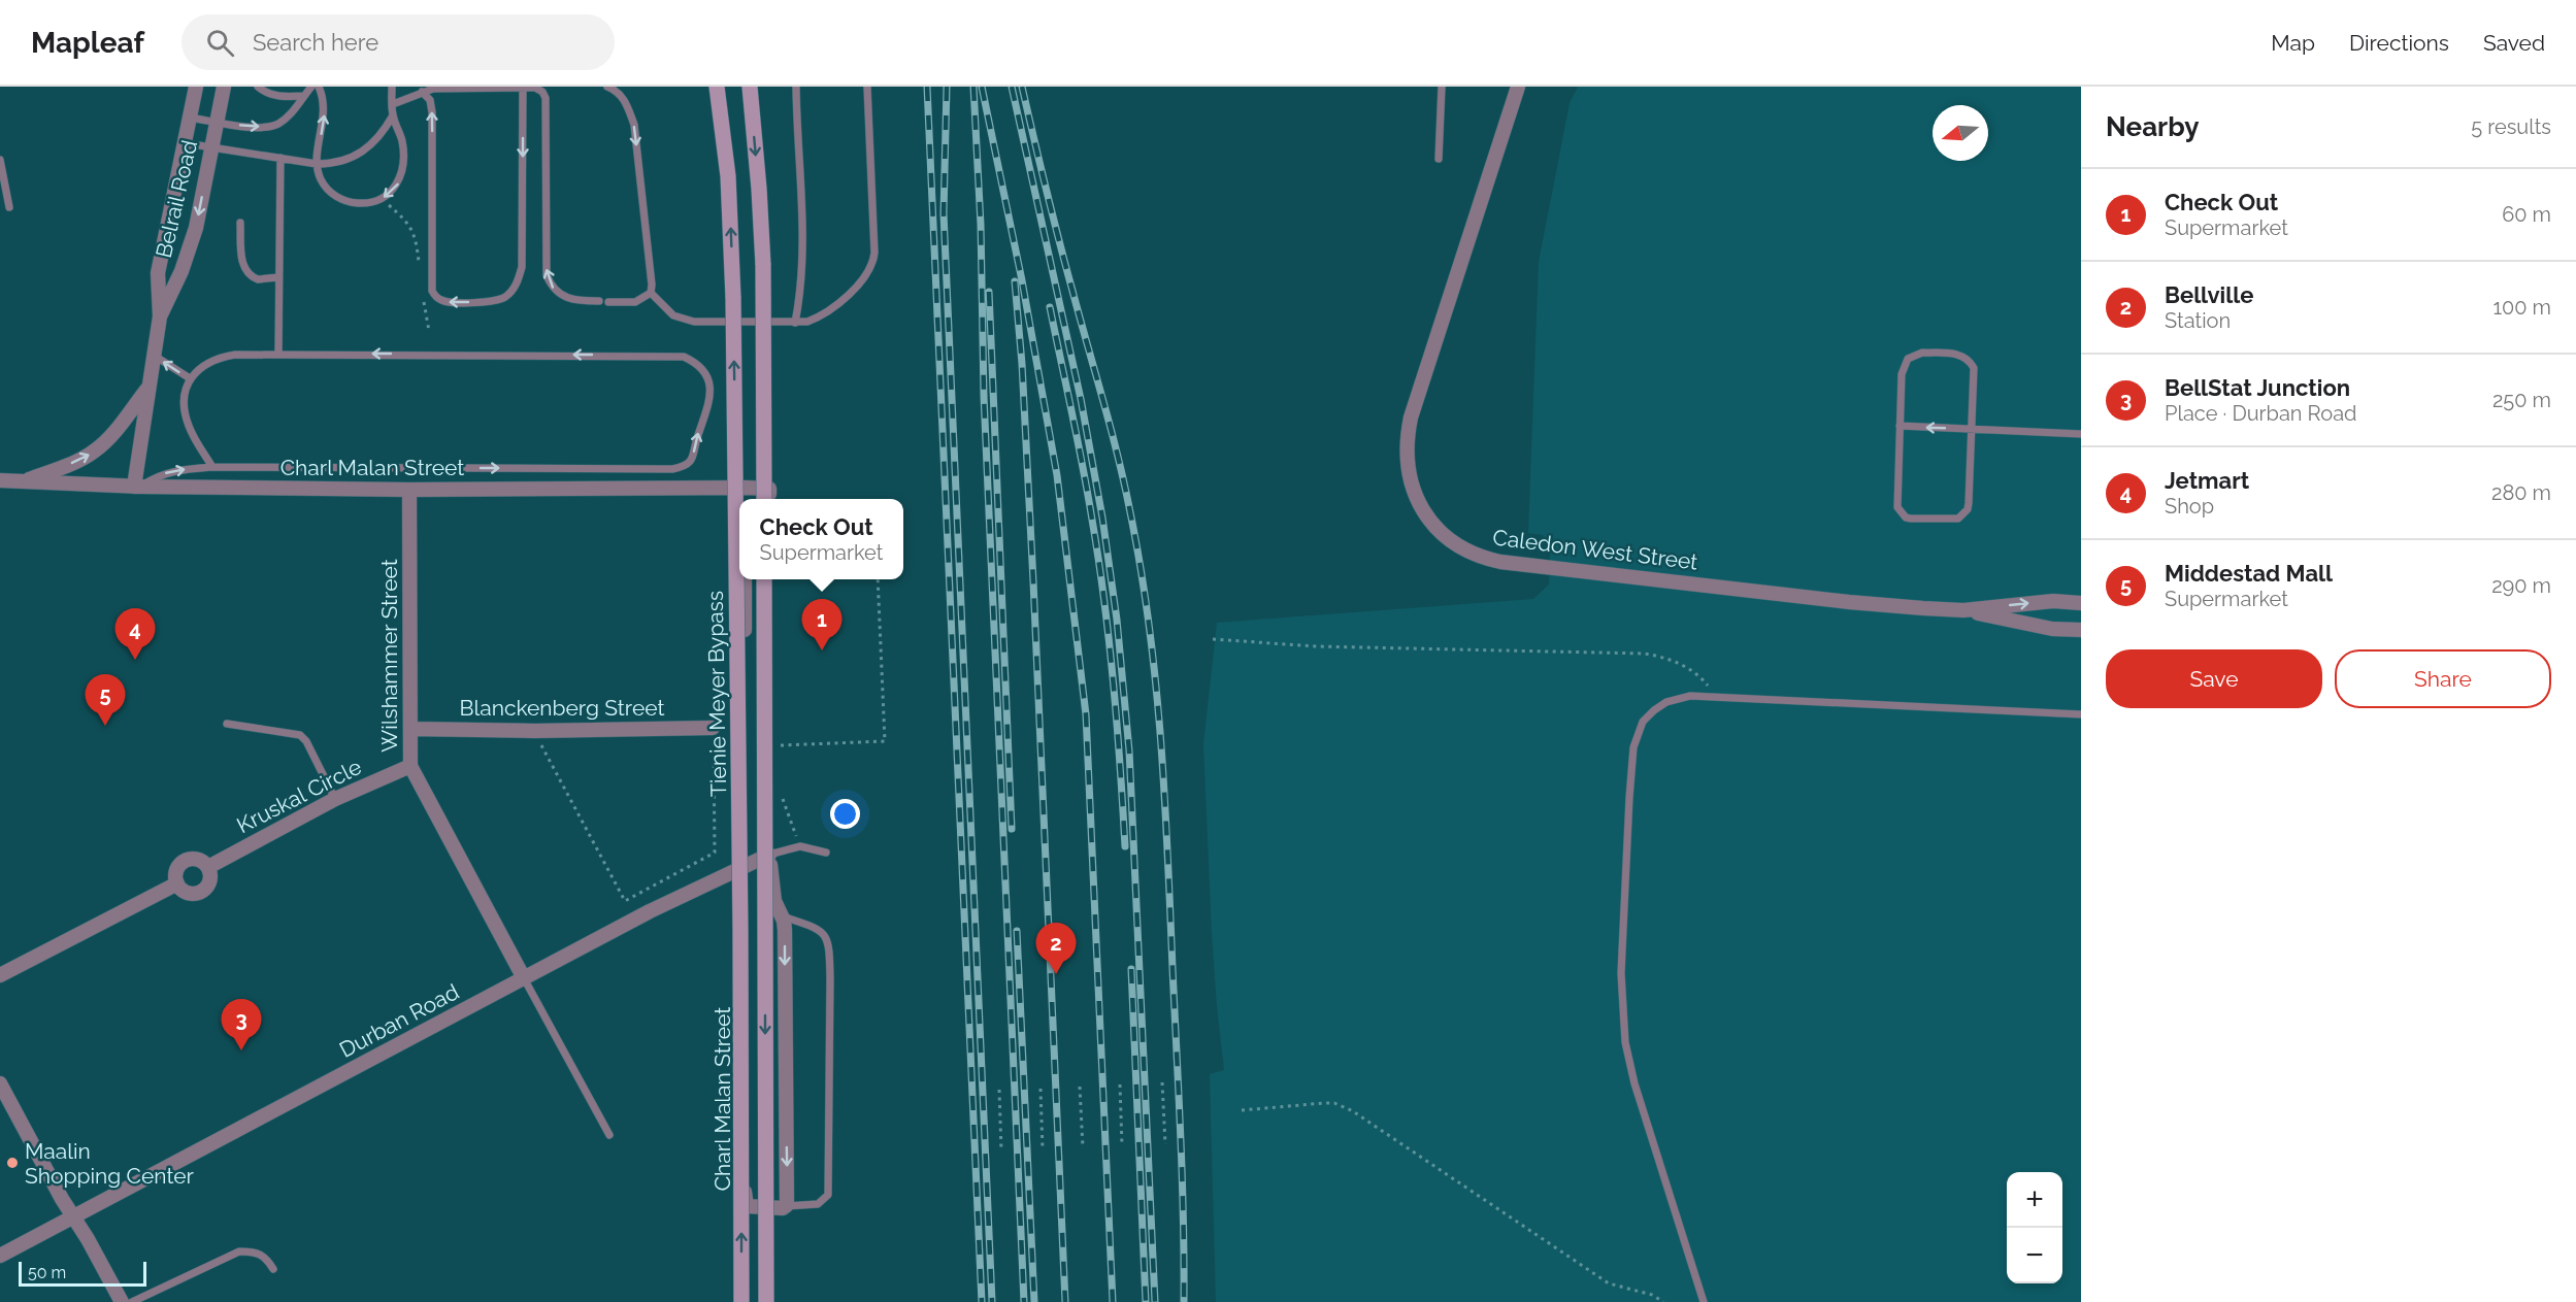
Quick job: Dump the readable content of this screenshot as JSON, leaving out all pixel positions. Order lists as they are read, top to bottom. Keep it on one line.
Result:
{"streets":{"main road":["Tienie Meyer Bypass"],"street":["Belrail Road","Charl Malan Street","Caledon West Street","Wilshammer Street","Blanckenberg Street","Kruskal Circle","Durban Road"]},"crossings":[["Belrail Road","Charl Malan Street"],["Charl Malan Street","Wilshammer Street"],["Charl Malan Street","Durban Road"],["Wilshammer Street","Blanckenberg Street"],["Wilshammer Street","Kruskal Circle"],["Wilshammer Street","Durban Road"]],"places":["Maalin Shopping Center"],"scale_bar":"50 m","north":"left","page":{"header":"Mapleaf","search":"Search here","nav":["Map","Directions","Saved"],"heading":["Nearby","5 results"],"list":[{"mark":"1","name":"Check Out","note":"Supermarket","value":"60 m"},{"mark":"2","name":"Bellville","note":"Station","value":"100 m"},{"mark":"3","name":"BellStat Junction","note":"Place · Durban Road","value":"250 m"},{"mark":"4","name":"Jetmart","note":"Shop","value":"280 m"},{"mark":"5","name":"Middestad Mall","note":"Supermarket","value":"290 m"}],"popup":["Check Out","Supermarket"],"pins":["1","4","5","2","3"],"buttons":["Save","Share"],"map_buttons":["+","−"],"scale":"50 m"}}
